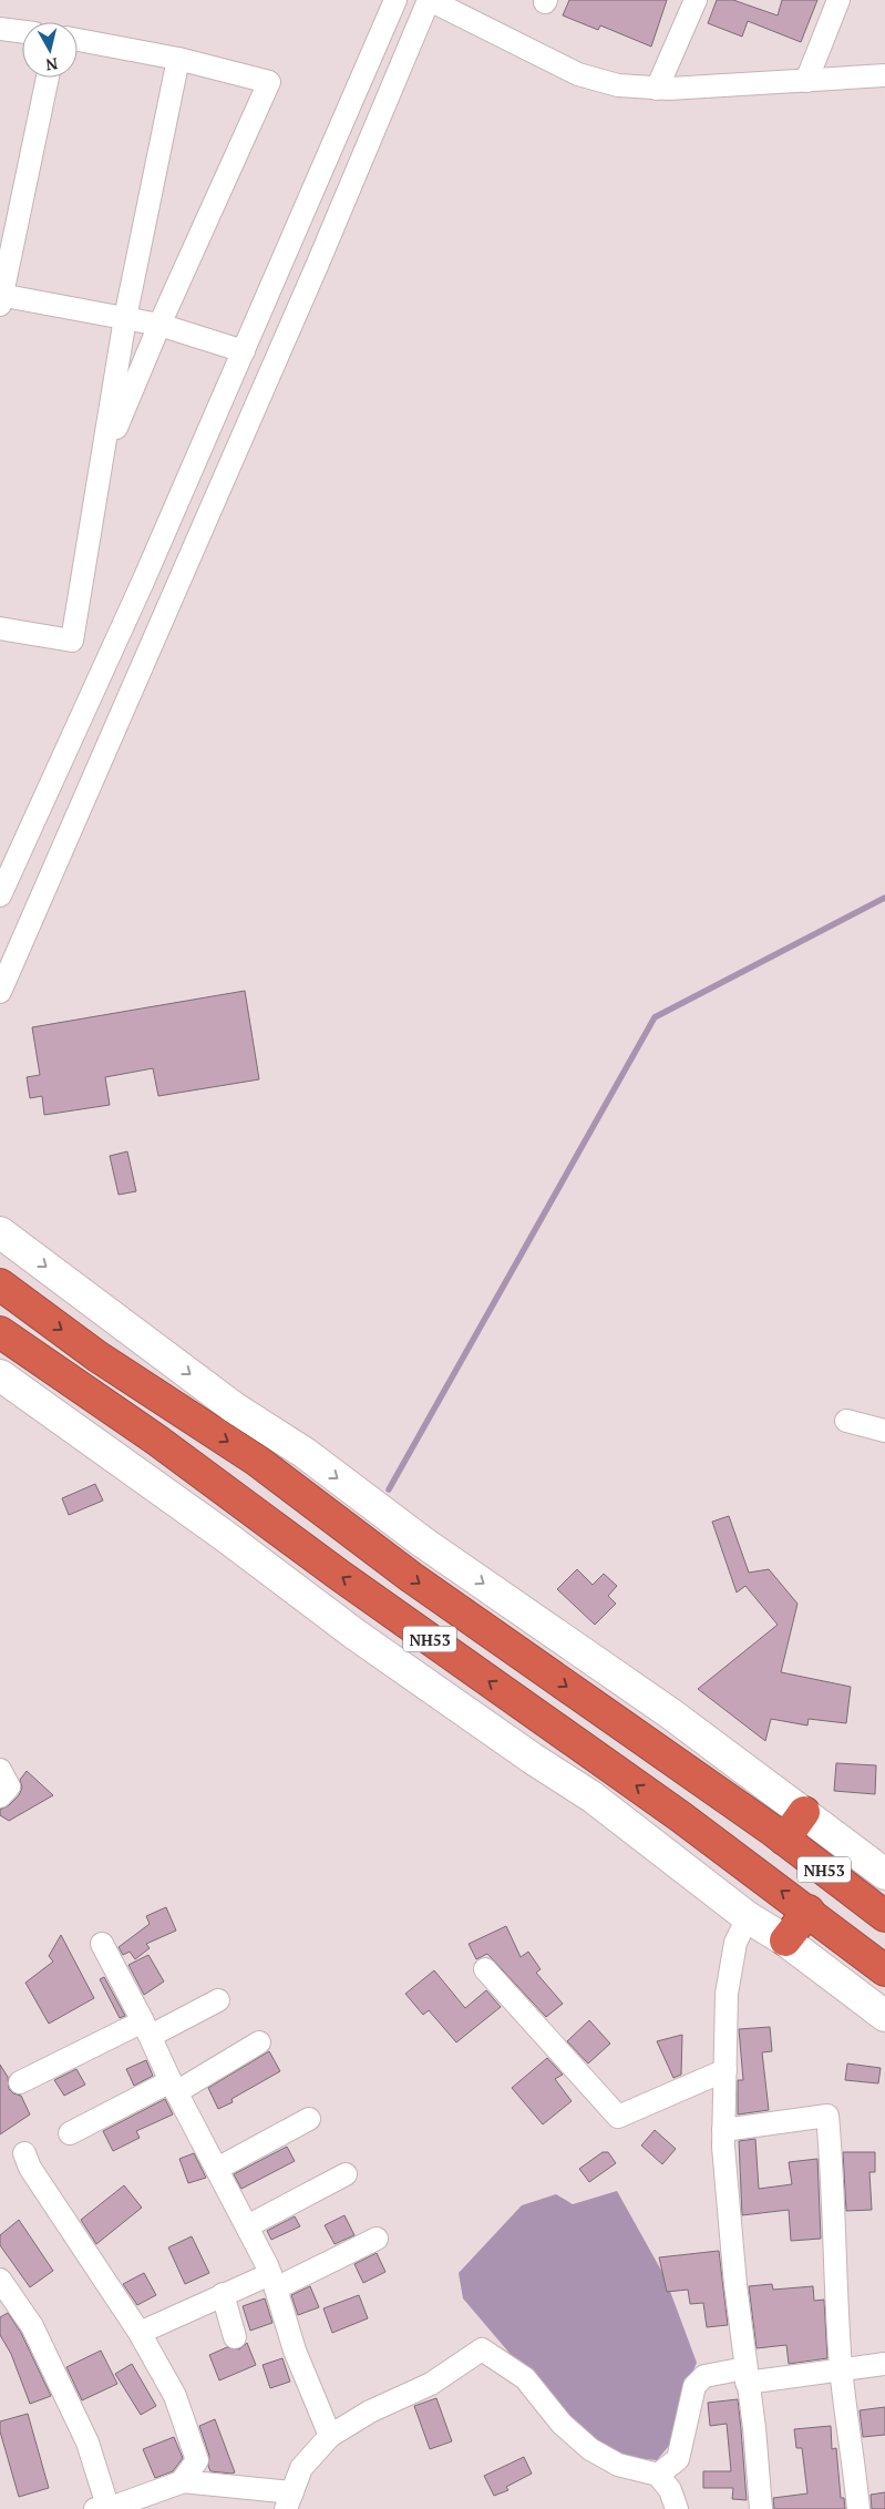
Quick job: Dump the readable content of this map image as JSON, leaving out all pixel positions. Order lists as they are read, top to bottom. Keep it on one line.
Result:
{"streets":{"highway":["NH53"]},"north":"bottom"}
